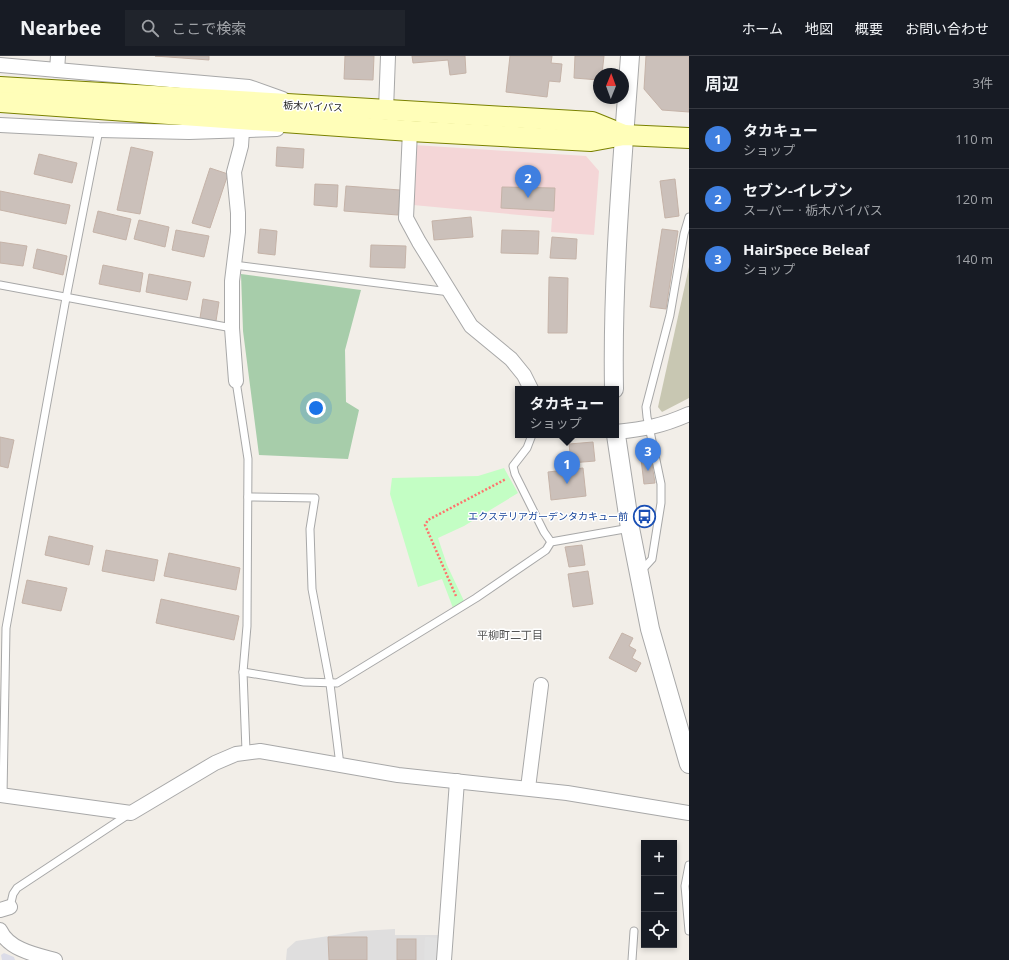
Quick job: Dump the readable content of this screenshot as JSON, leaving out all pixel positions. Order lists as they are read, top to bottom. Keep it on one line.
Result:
{"streets":{"main road":["栃木バイパス"]},"districts":["平柳町二丁目"],"places":{"bus stop":["エクステリアガーデンタカキュー前"]},"north":"top","page":{"header":"Nearbee","search":"ここで検索","nav":["ホーム","地図","概要","お問い合わせ"],"heading":["周辺","3件"],"list":[{"mark":"1","name":"タカキュー","note":"ショップ","value":"110 m"},{"mark":"2","name":"セブン-イレブン","note":"スーパー · 栃木バイパス","value":"120 m"},{"mark":"3","name":"HairSpece Beleaf","note":"ショップ","value":"140 m"}],"pins":["2","3","1"],"popup":["タカキュー","ショップ"],"map_buttons":["+","−"]}}
